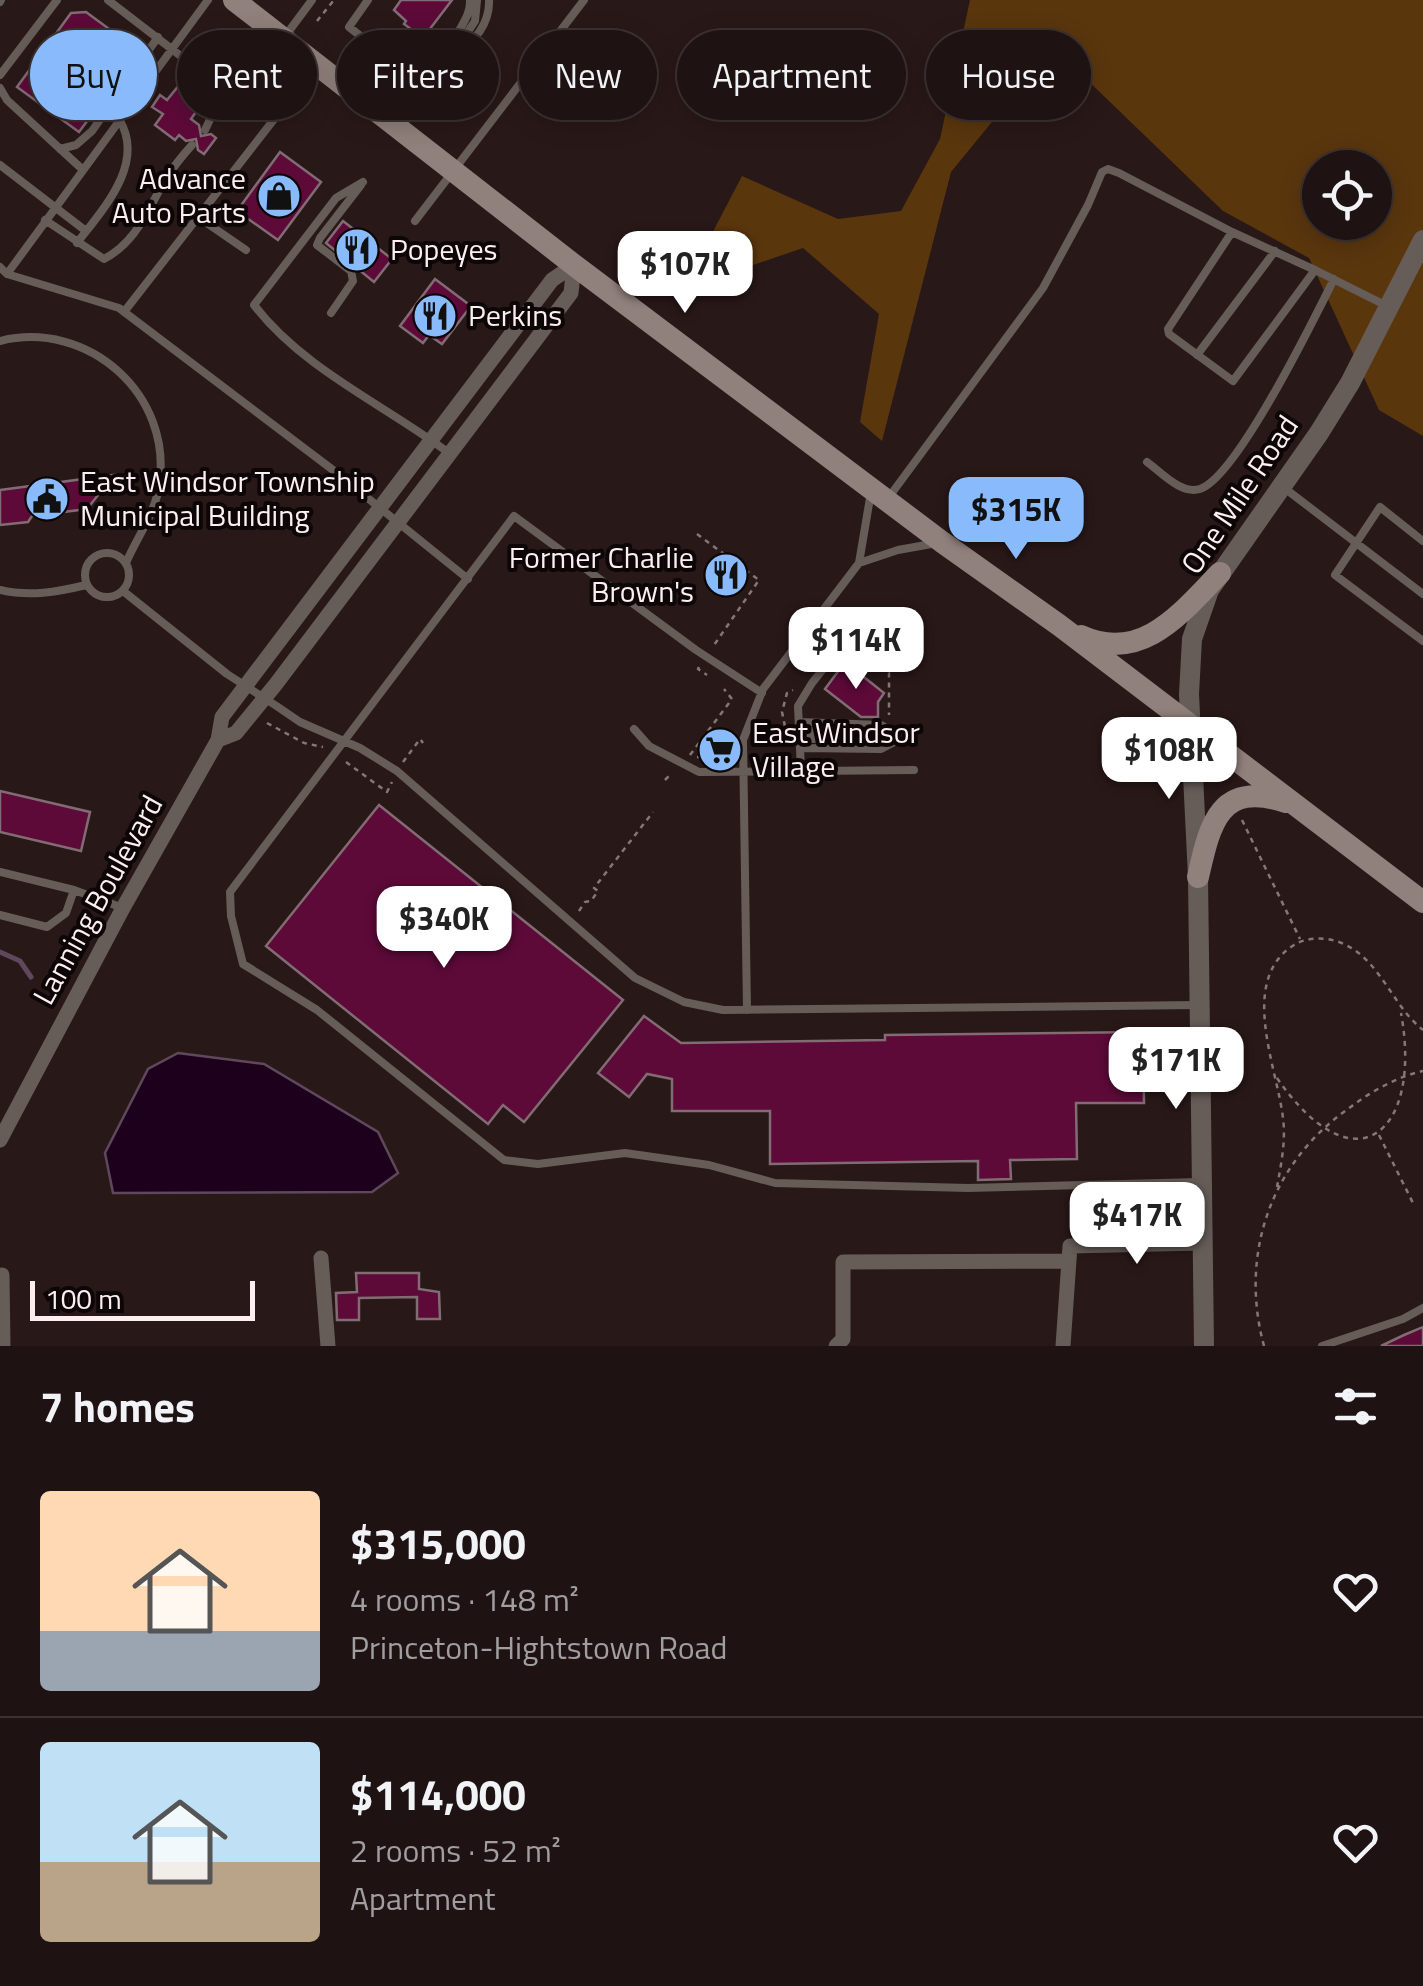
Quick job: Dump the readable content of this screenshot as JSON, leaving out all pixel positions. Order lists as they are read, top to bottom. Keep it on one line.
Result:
{"streets":{"street":["One Mile Road","Lanning Boulevard"]},"places":{"shop":["Advance Auto Parts"],"restaurant":["Popeyes","Perkins","Former Charlie Brown's"],"public building":["East Windsor Township Municipal Building"],"supermarket":["East Windsor Village"]},"scale_bar":"100 m","page":{"chip":["Buy","Rent","Filters","New","Apartment","House"],"price":["$107K","$315K","$114K","$108K","$340K","$171K","$417K"],"scale":"100 m","heading":"7 homes","list":[{"name":"$315,000","note":"4 rooms · 148 m² · Princeton-Hightstown Road"},{"name":"$114,000","note":"2 rooms · 52 m² · Apartment"}]}}
